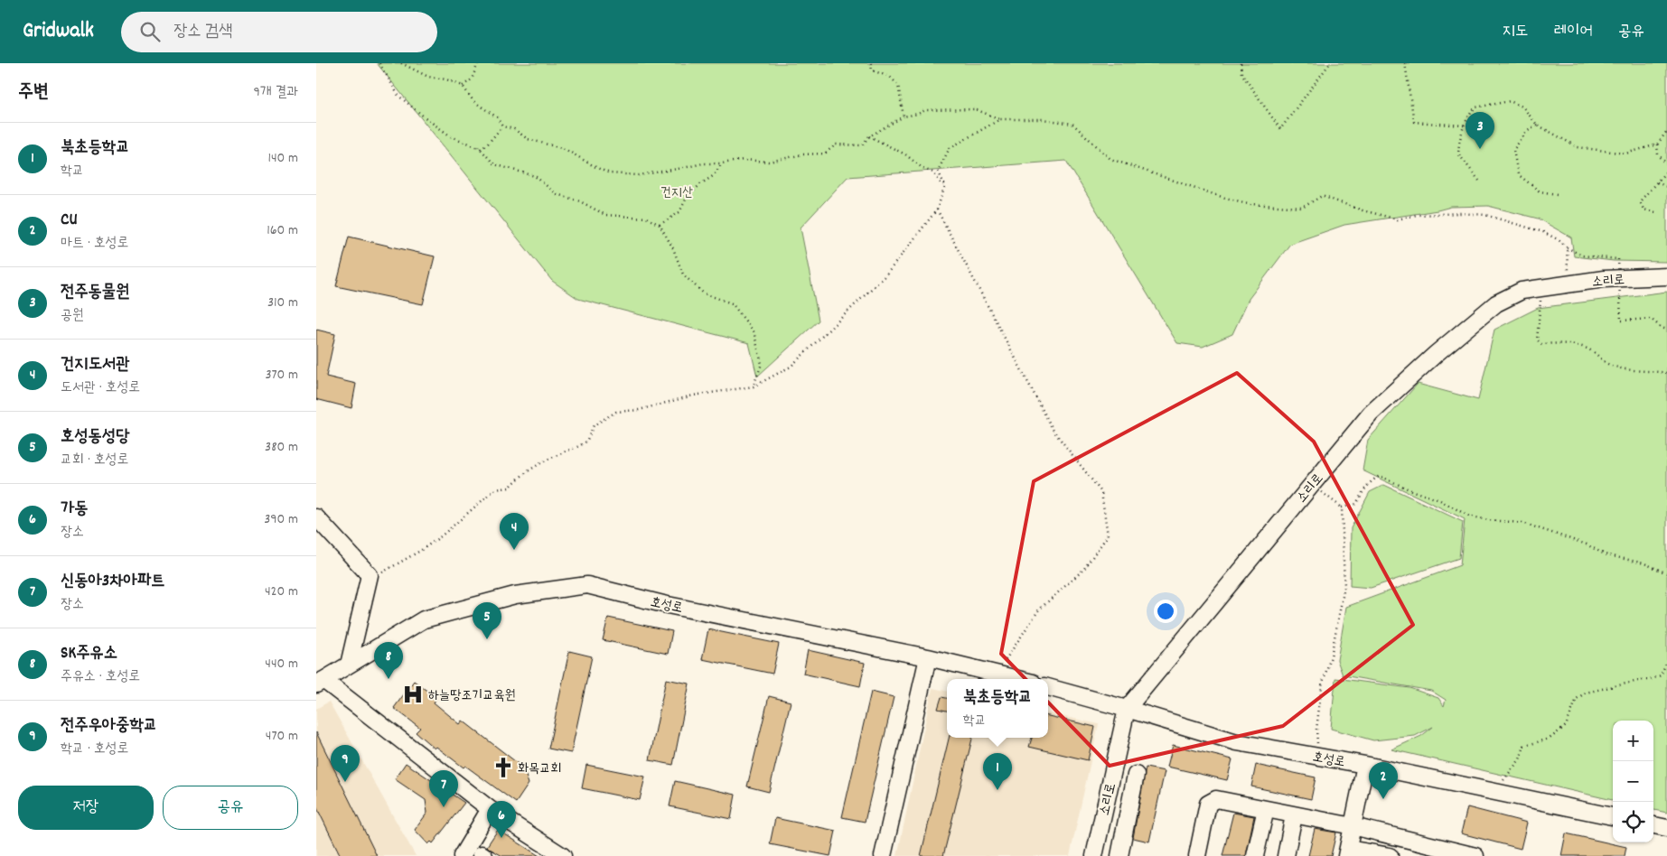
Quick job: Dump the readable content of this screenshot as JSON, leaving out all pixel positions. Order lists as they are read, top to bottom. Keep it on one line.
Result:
{"streets":{"street":["소리로","호성로"]},"crossings":[["소리로","호성로"]],"parks":["건지산"],"places":{"hospital":["하늘땅조기교육원"],"church":["화목교회"]},"page":{"header":"Gridwalk","search":"장소 검색","nav":["지도","레이어","공유"],"heading":["주변","9개 결과"],"pins":["3","4","5","8","9","1","2","7","6"],"list":[{"mark":"1","name":"북초등학교","note":"학교","value":"140 m"},{"mark":"2","name":"CU","note":"마트 · 호성로","value":"160 m"},{"mark":"3","name":"전주동물원","note":"공원","value":"310 m"},{"mark":"4","name":"건지도서관","note":"도서관 · 호성로","value":"370 m"},{"mark":"5","name":"호성동성당","note":"교회 · 호성로","value":"380 m"},{"mark":"6","name":"가동","note":"장소","value":"390 m"},{"mark":"7","name":"신동아3차아파트","note":"장소","value":"420 m"},{"mark":"8","name":"SK주유소","note":"주유소 · 호성로","value":"440 m"},{"mark":"9","name":"전주우아중학교","note":"학교 · 호성로","value":"470 m"}],"popup":["북초등학교","학교"],"map_buttons":["+","−"],"buttons":["저장","공유"]}}
